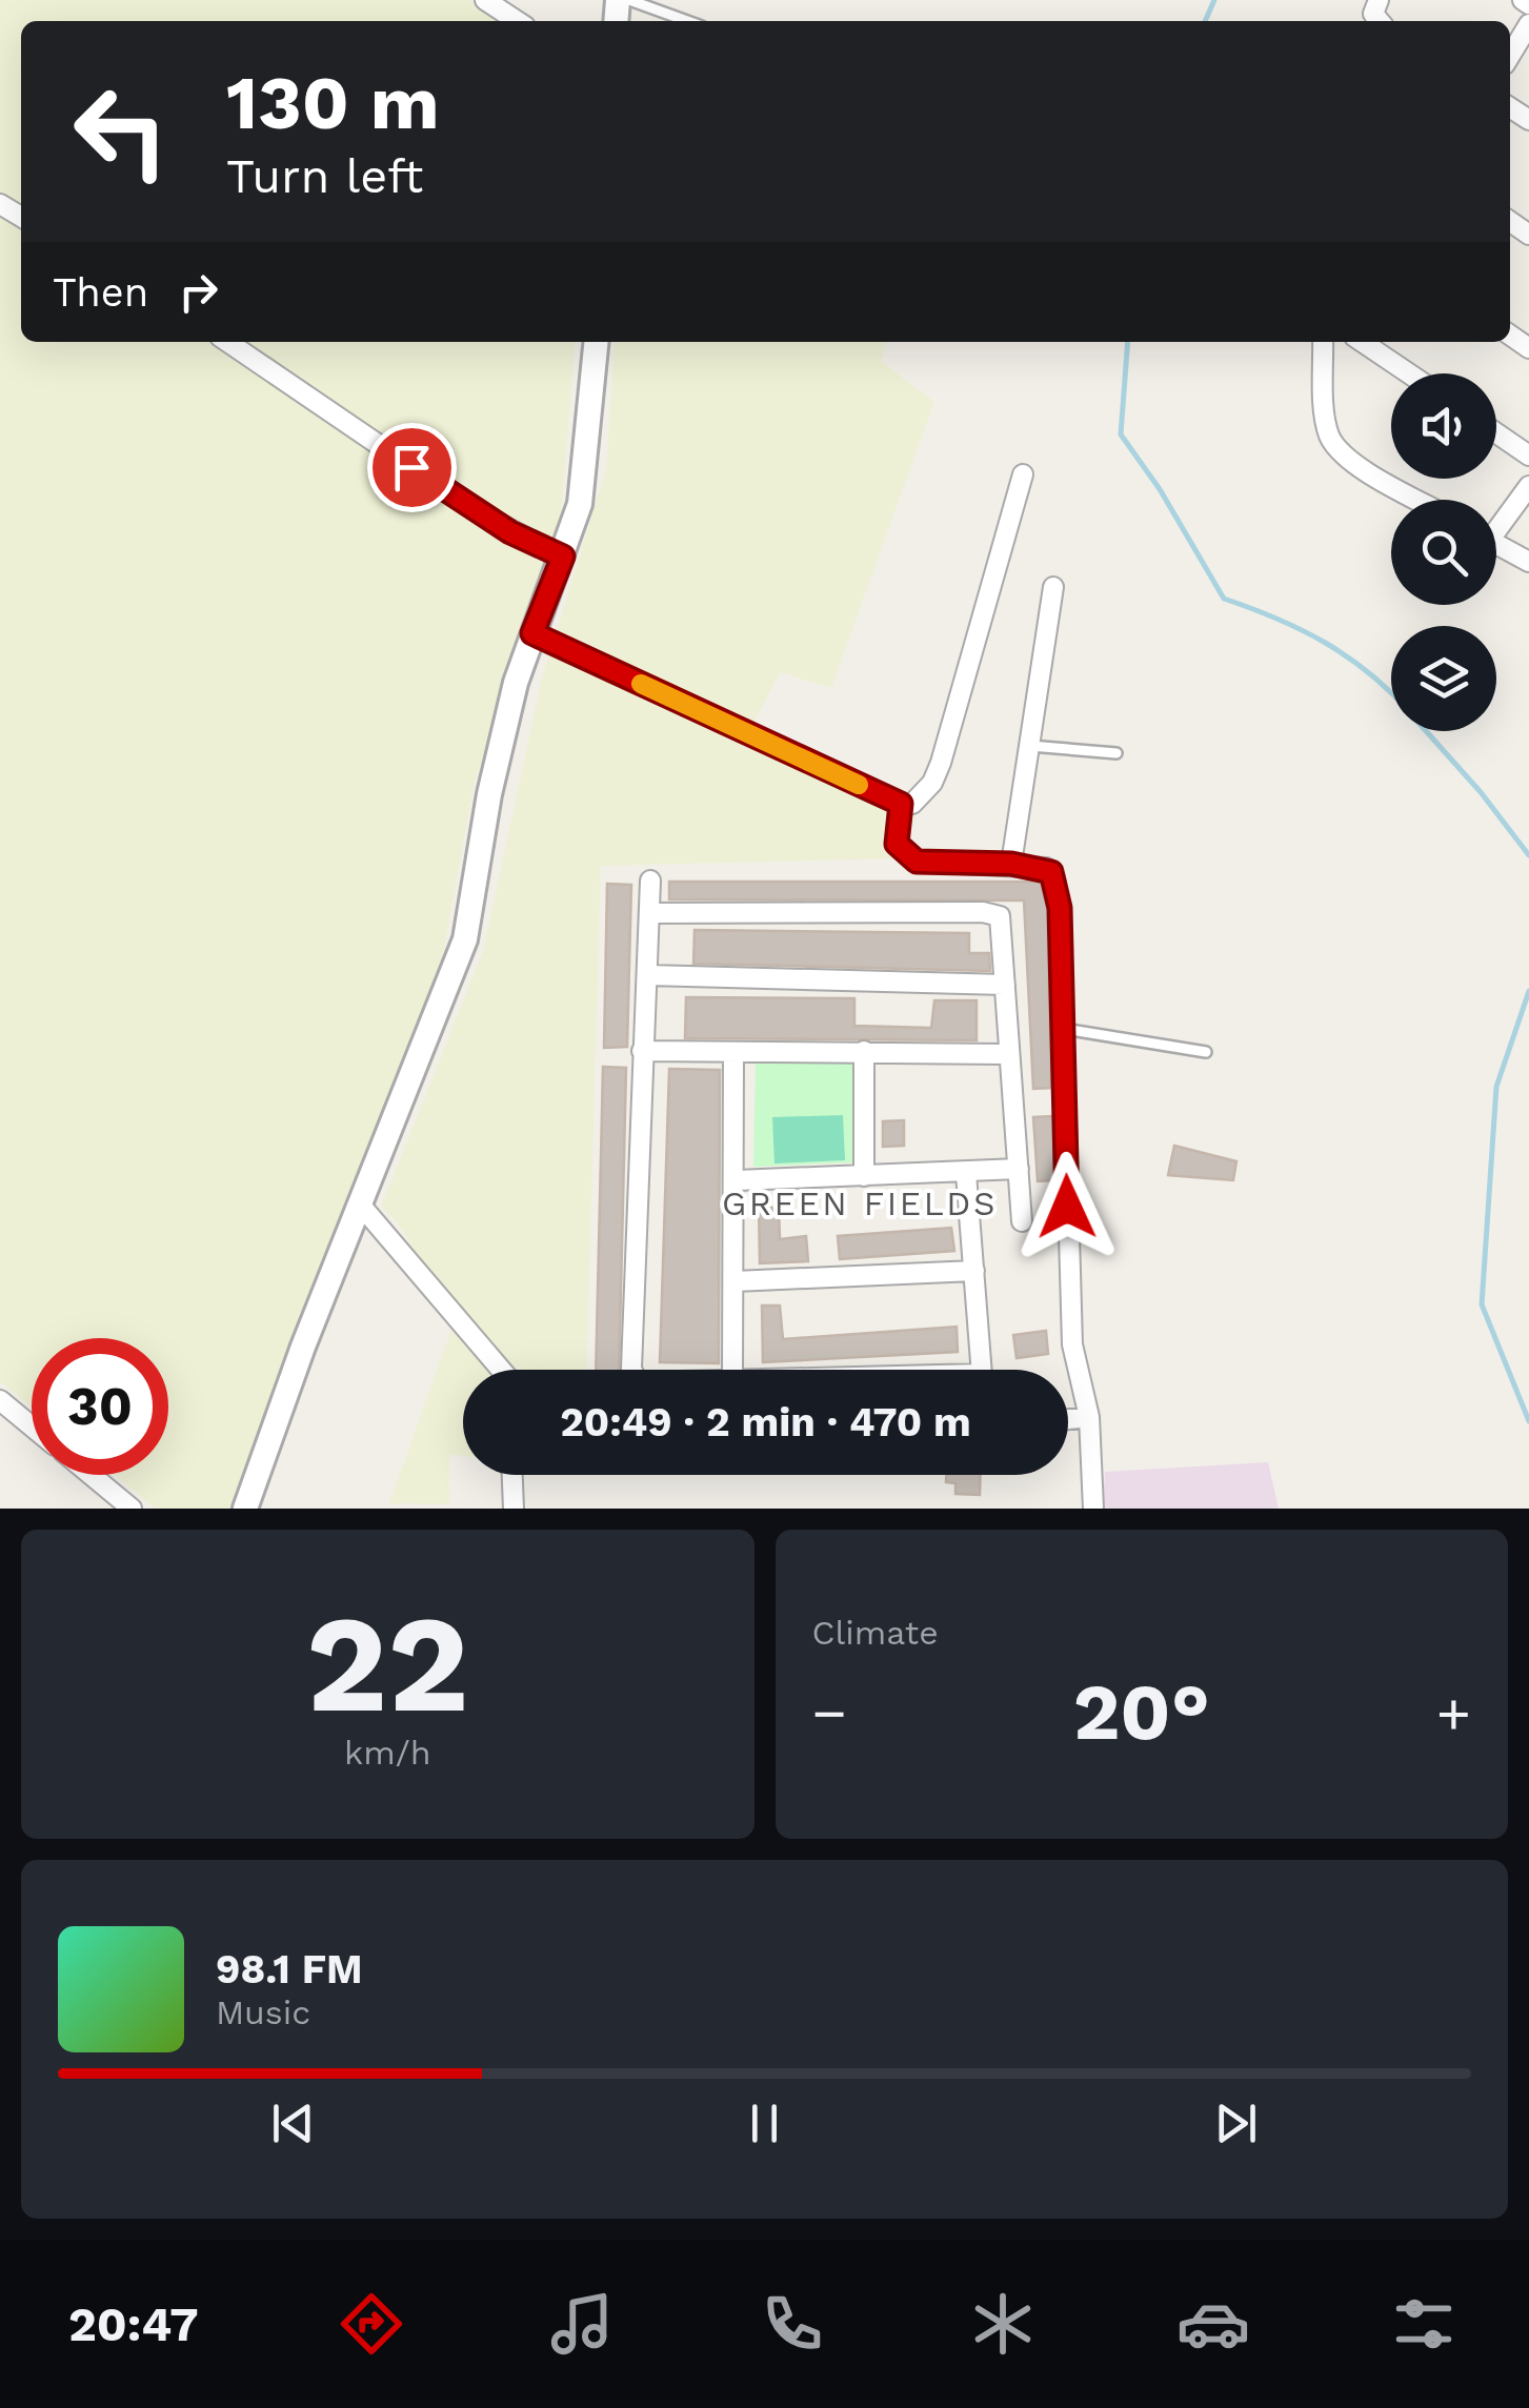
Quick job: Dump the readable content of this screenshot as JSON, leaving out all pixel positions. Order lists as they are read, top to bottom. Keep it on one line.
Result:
{"districts":["GREEN FIELDS"],"page":{"turn":["130 m","Turn left"],"then":"Then","limit":"30","trip":"20:49 · 2 min · 470 m","tile":[["22","km/h"],"Climate"],"heat":["−","20°","+"],"song":["98.1 FM","Music"],"tabs":"20:47"}}
